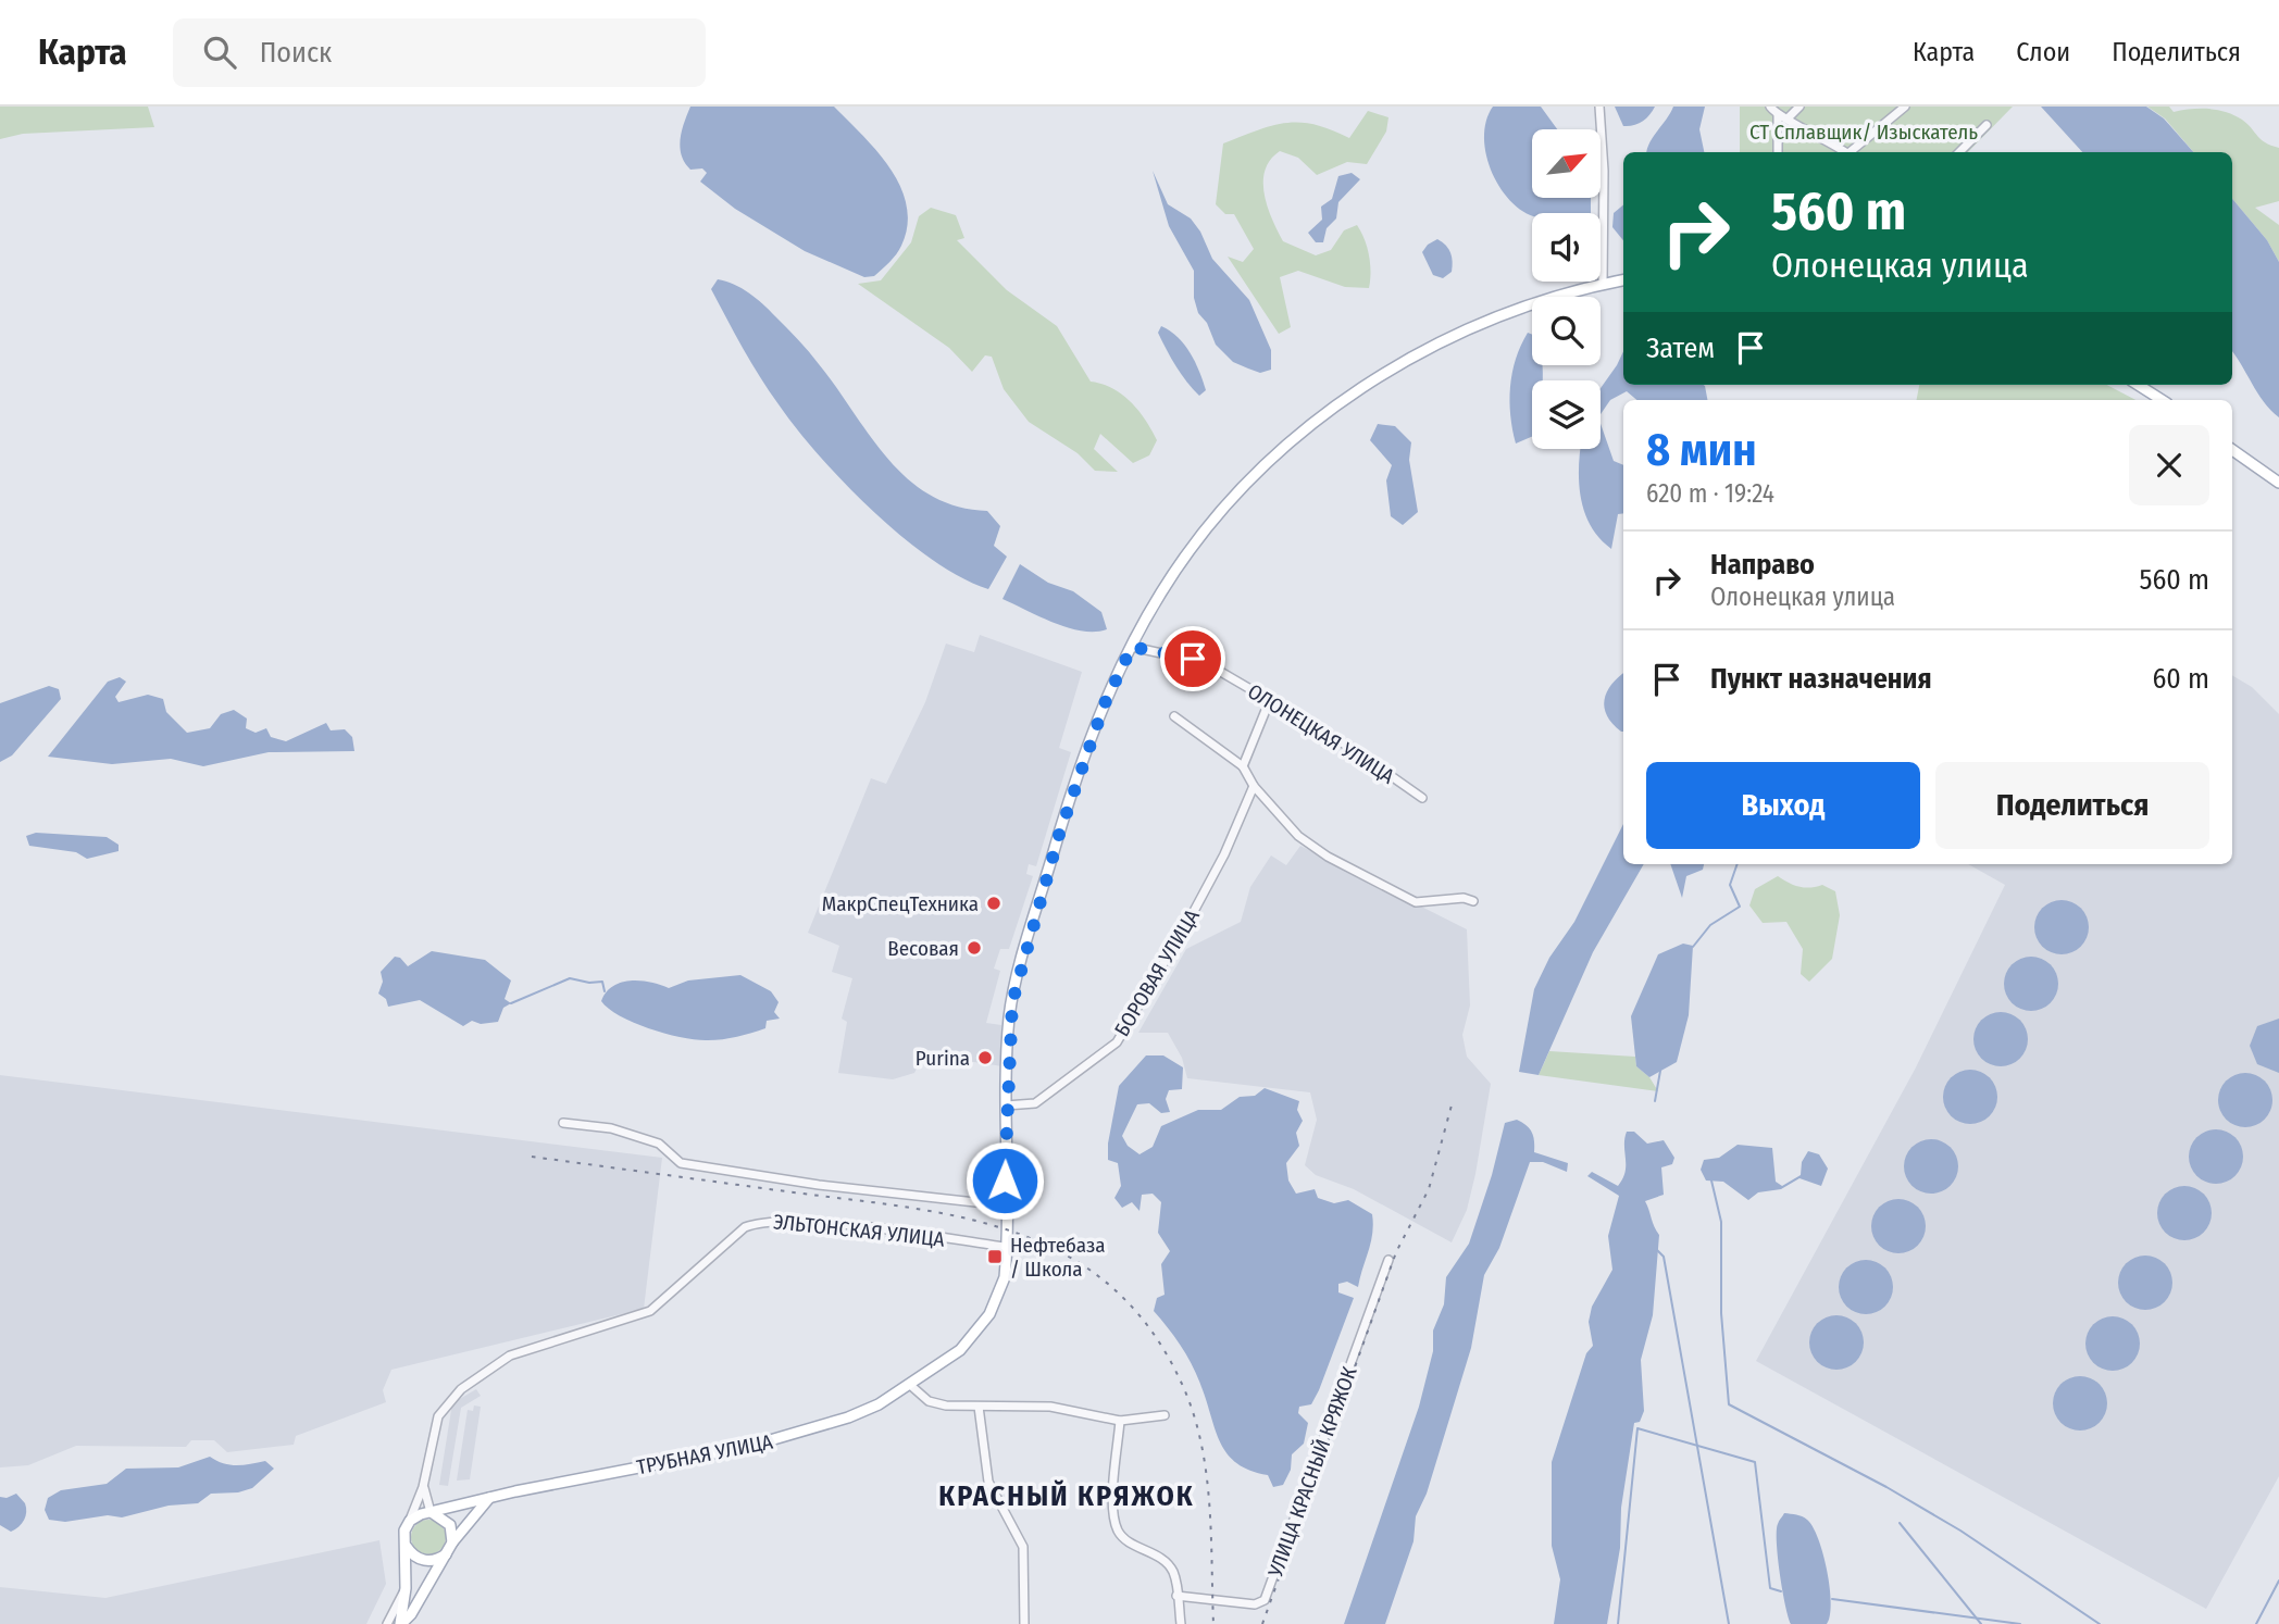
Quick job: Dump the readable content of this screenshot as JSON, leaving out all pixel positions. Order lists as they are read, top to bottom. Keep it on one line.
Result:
{"streets":{"main road":["ТРУБНАЯ УЛИЦА"],"street":["ОЛОНЕЦКАЯ УЛИЦА","БОРОВАЯ УЛИЦА","ЭЛЬТОНСКАЯ УЛИЦА","УЛИЦА КРАСНЫЙ КРЯЖОК"]},"crossings":[["ОЛОНЕЦКАЯ УЛИЦА","ТРУБНАЯ УЛИЦА"],["БОРОВАЯ УЛИЦА","ТРУБНАЯ УЛИЦА"],["ЭЛЬТОНСКАЯ УЛИЦА","ТРУБНАЯ УЛИЦА"]],"districts":["КРАСНЫЙ КРЯЖОК"],"parks":["СТ Сплавщик/ Изыскатель"],"places":{"other":["МакрСпецТехника","Весовая","Purina"],"transit":["Нефтебаза / Школа"]},"north":"top right","page":{"header":"Карта","search":"Поиск","nav":["Карта","Слои","Поделиться"],"turn":["560 m","Олонецкая улица"],"then":"Затем","heading":["8 мин","620 m · 19:24"],"list":[{"name":"Направо","note":"Олонецкая улица","value":"560 m"},{"name":"Пункт назначения","value":"60 m"}],"buttons":["Выход","Поделиться"]}}
